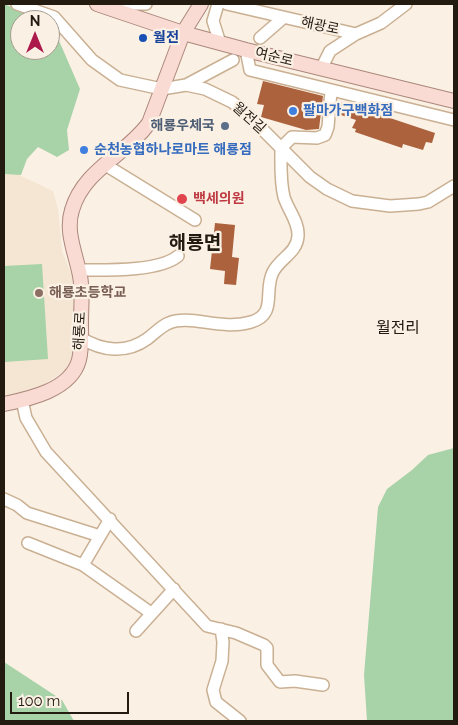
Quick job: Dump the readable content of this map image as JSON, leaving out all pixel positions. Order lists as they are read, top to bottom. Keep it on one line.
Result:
{"streets":{"main road":["여순로","해룡로"],"street":["해광로","월전길"]},"crossings":[["여순로","해룡로"],["월전길","해룡로"]],"districts":["해룡면","월전리"],"places":["월전","팔마가구백화점","해룡우체국","순천농협하나로마트 해룡점","백세의원","해룡초등학교"],"scale_bar":"100 m","north":"top"}
